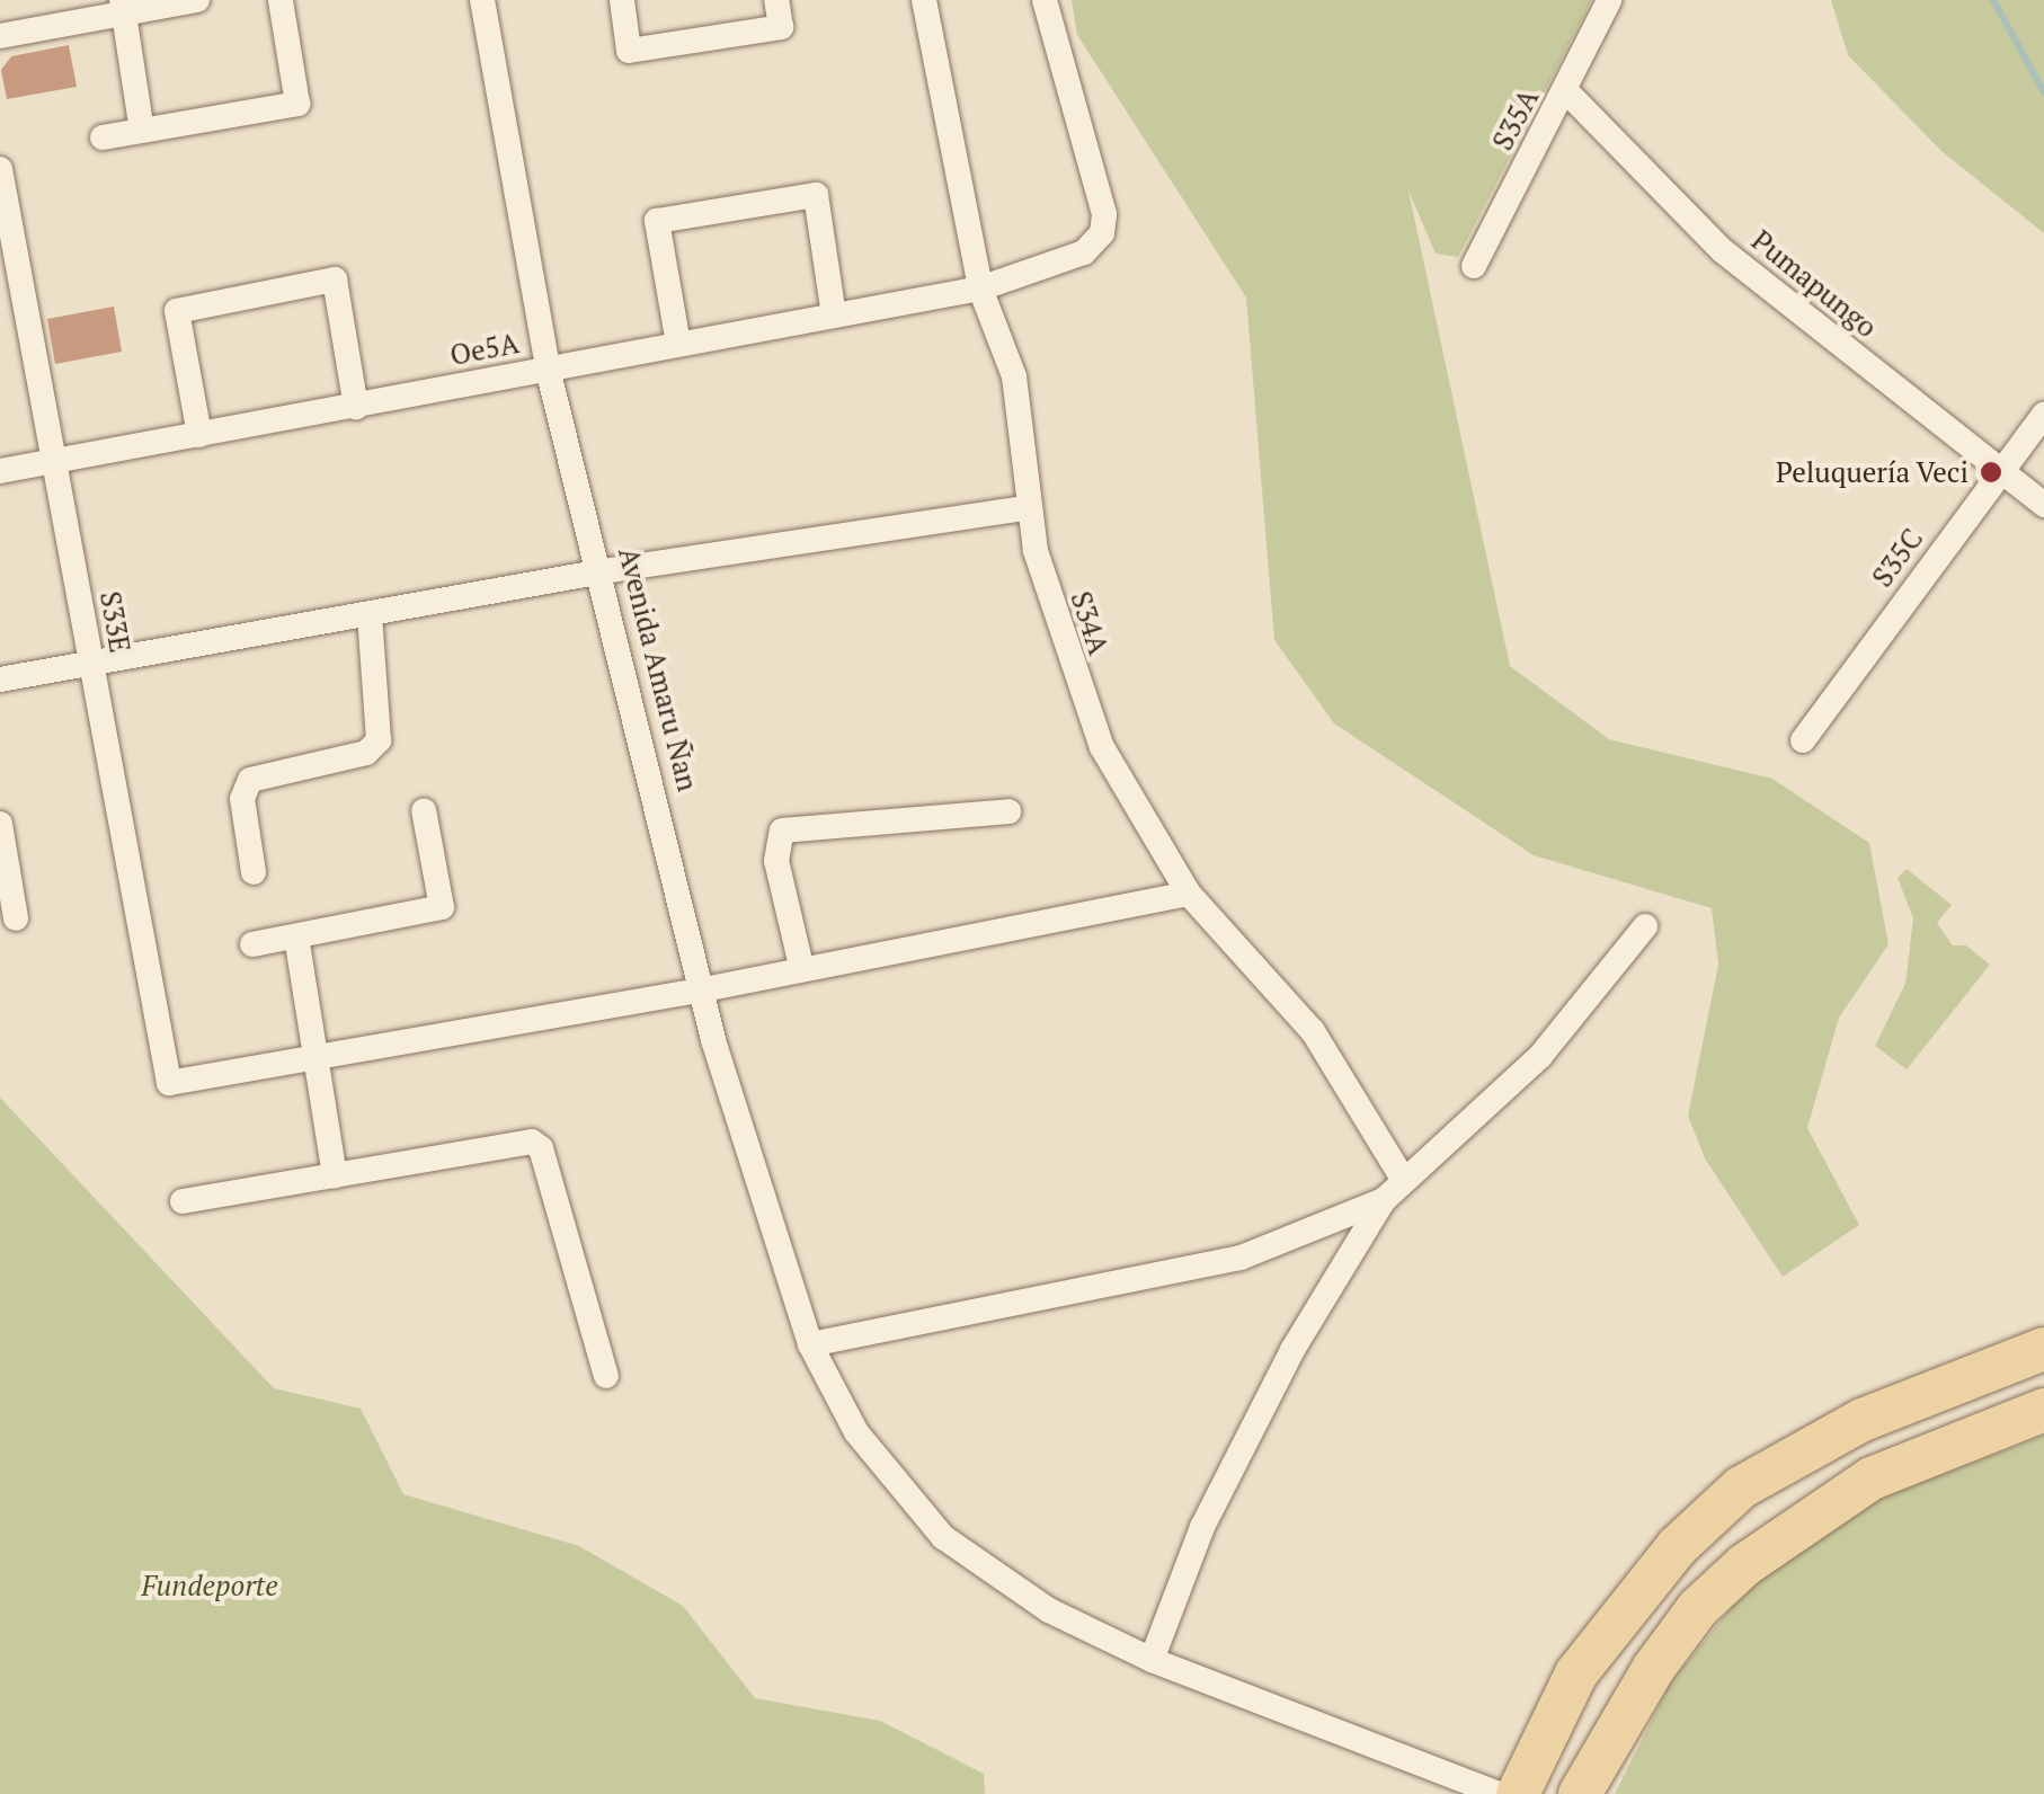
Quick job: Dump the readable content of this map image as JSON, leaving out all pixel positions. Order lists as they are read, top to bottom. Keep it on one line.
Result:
{"streets":{"street":["S35A","Pumapungo","Oe5A","S35C","S33E","S34A","Avenida Amaru Ñan"]},"crossings":[["S35A","Pumapungo"],["Pumapungo","S35C"],["Oe5A","S33E"],["Oe5A","S34A"],["Oe5A","Avenida Amaru Ñan"]],"parks":["Fundeporte"],"places":["Peluquería Veci"]}
